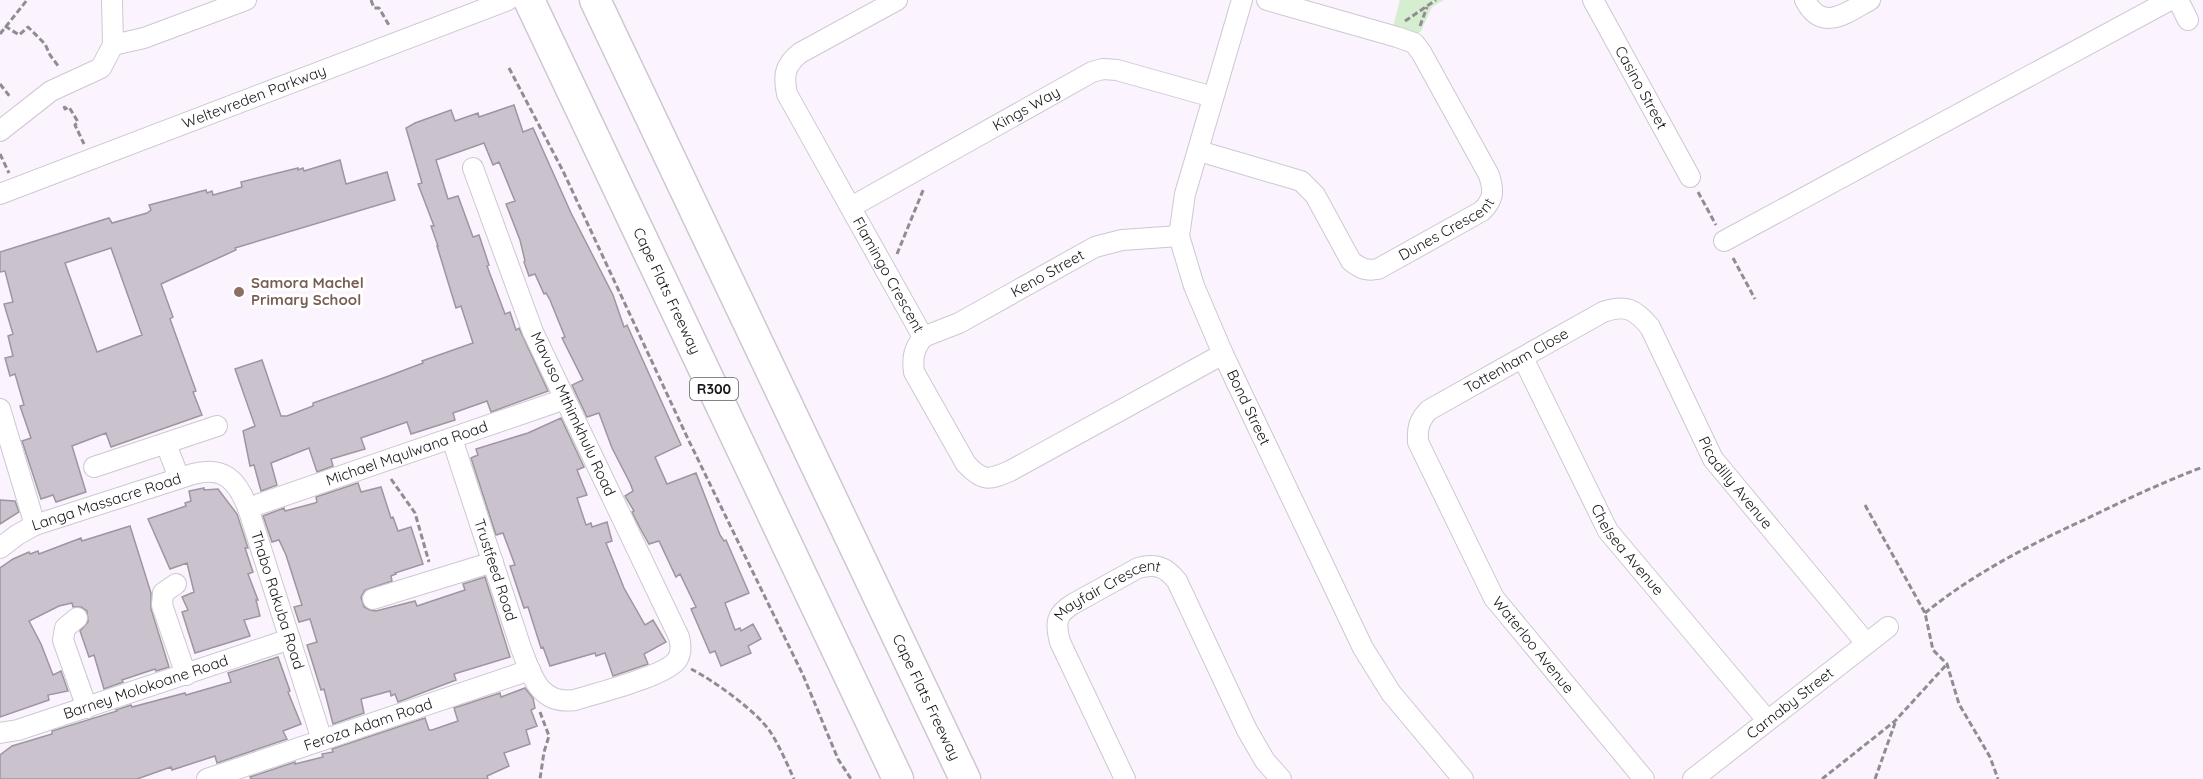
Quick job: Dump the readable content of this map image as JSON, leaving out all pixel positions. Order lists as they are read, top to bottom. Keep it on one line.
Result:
{"streets":{"highway":["Cape Flats Freeway","R300"],"street":["Casino Street","Weltevreden Parkway","Kings Way","Dunes Crescent","Keno Street","Flamingo Crescent","Tottenham Close","Bond Street","Mavuso Mthimkhulu Road","Michael Mqulwana Road","Picadilly Avenue","Langa Massacre Road","Chelsea Avenue","Trustfeed Road","Mayfair Crescent","Thabo Rakuba Road","Waterloo Avenue","Barney Molokoane Road","Carnaby Street","Feroza Adam Road"]},"crossings":[["Kings Way","Flamingo Crescent"],["Kings Way","Bond Street"],["Dunes Crescent","Bond Street"],["Keno Street","Flamingo Crescent"],["Keno Street","Bond Street"],["Flamingo Crescent","Bond Street"],["Tottenham Close","Picadilly Avenue"],["Tottenham Close","Chelsea Avenue"],["Tottenham Close","Waterloo Avenue"],["Mavuso Mthimkhulu Road","Michael Mqulwana Road"],["Michael Mqulwana Road","Trustfeed Road"],["Michael Mqulwana Road","Thabo Rakuba Road"],["Picadilly Avenue","Carnaby Street"],["Langa Massacre Road","Thabo Rakuba Road"],["Chelsea Avenue","Carnaby Street"],["Trustfeed Road","Feroza Adam Road"],["Thabo Rakuba Road","Barney Molokoane Road"],["Thabo Rakuba Road","Feroza Adam Road"]],"places":["Samora Machel Primary School"]}
